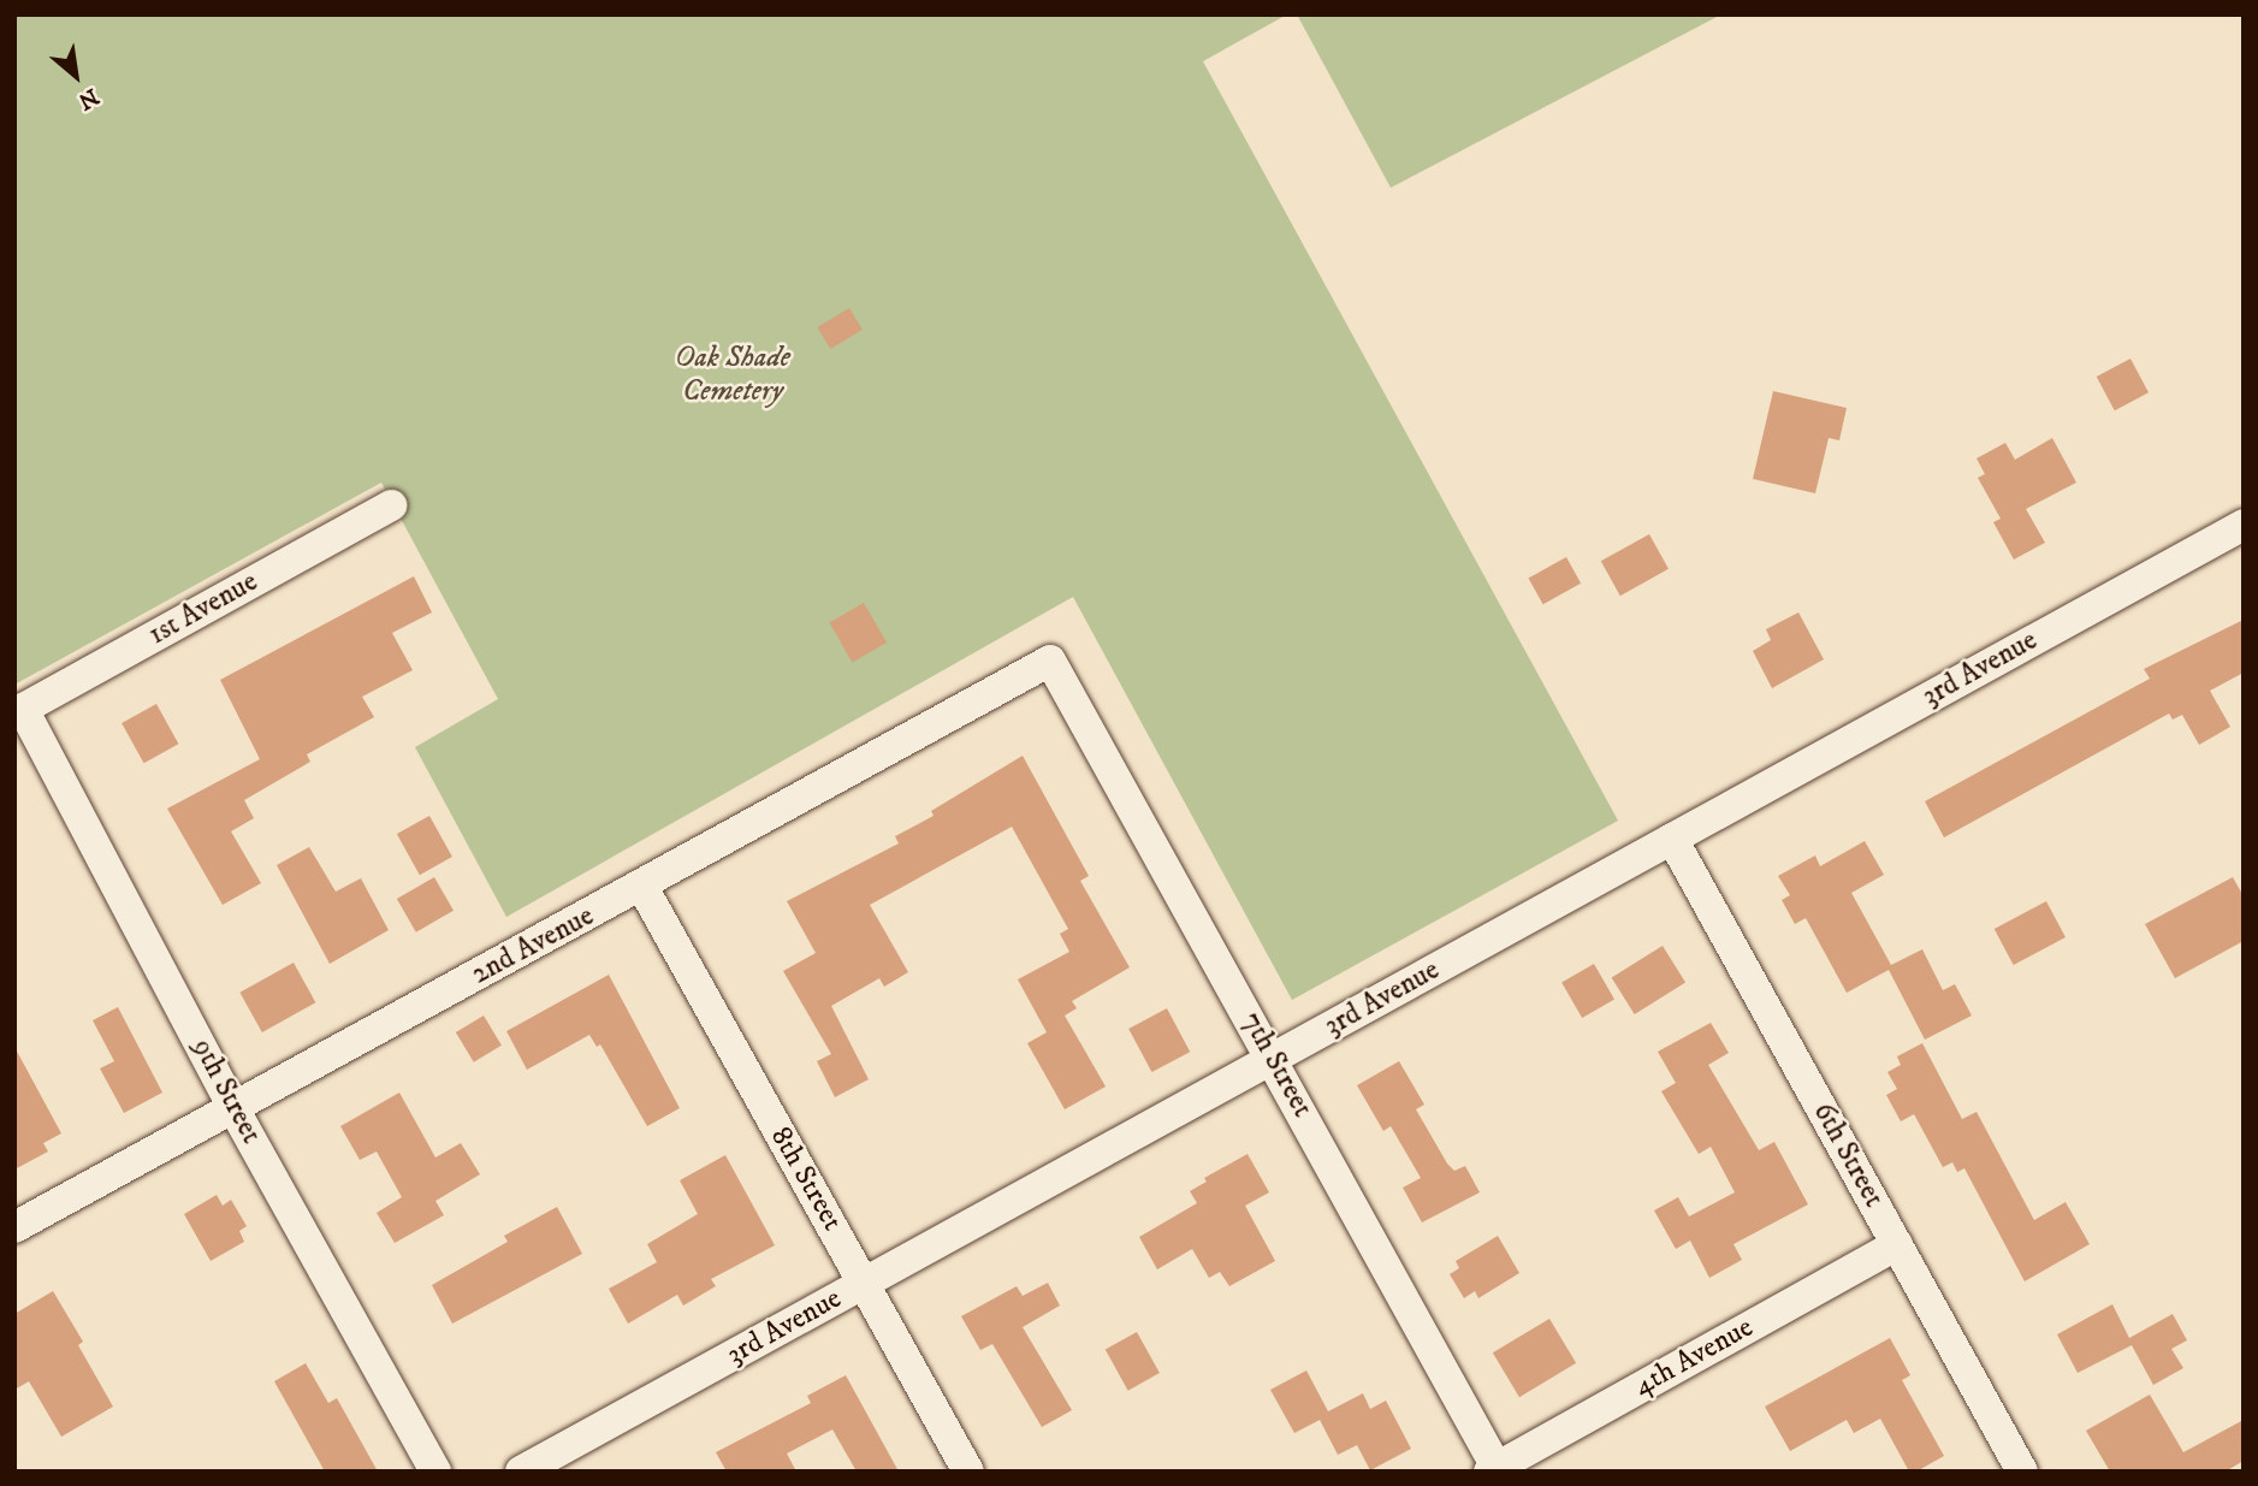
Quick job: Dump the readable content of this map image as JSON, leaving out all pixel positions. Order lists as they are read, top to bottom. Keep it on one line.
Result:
{"streets":{"street":["1st Avenue","3rd Avenue","2nd Avenue","7th Street","9th Street","6th Street","8th Street","4th Avenue"]},"crossings":[["1st Avenue","9th Street"],["3rd Avenue","7th Street"],["3rd Avenue","6th Street"],["3rd Avenue","8th Street"],["2nd Avenue","7th Street"],["2nd Avenue","9th Street"],["2nd Avenue","8th Street"],["7th Street","4th Avenue"],["6th Street","4th Avenue"]],"parks":["Oak Shade Cemetery"],"north":"bottom right"}
